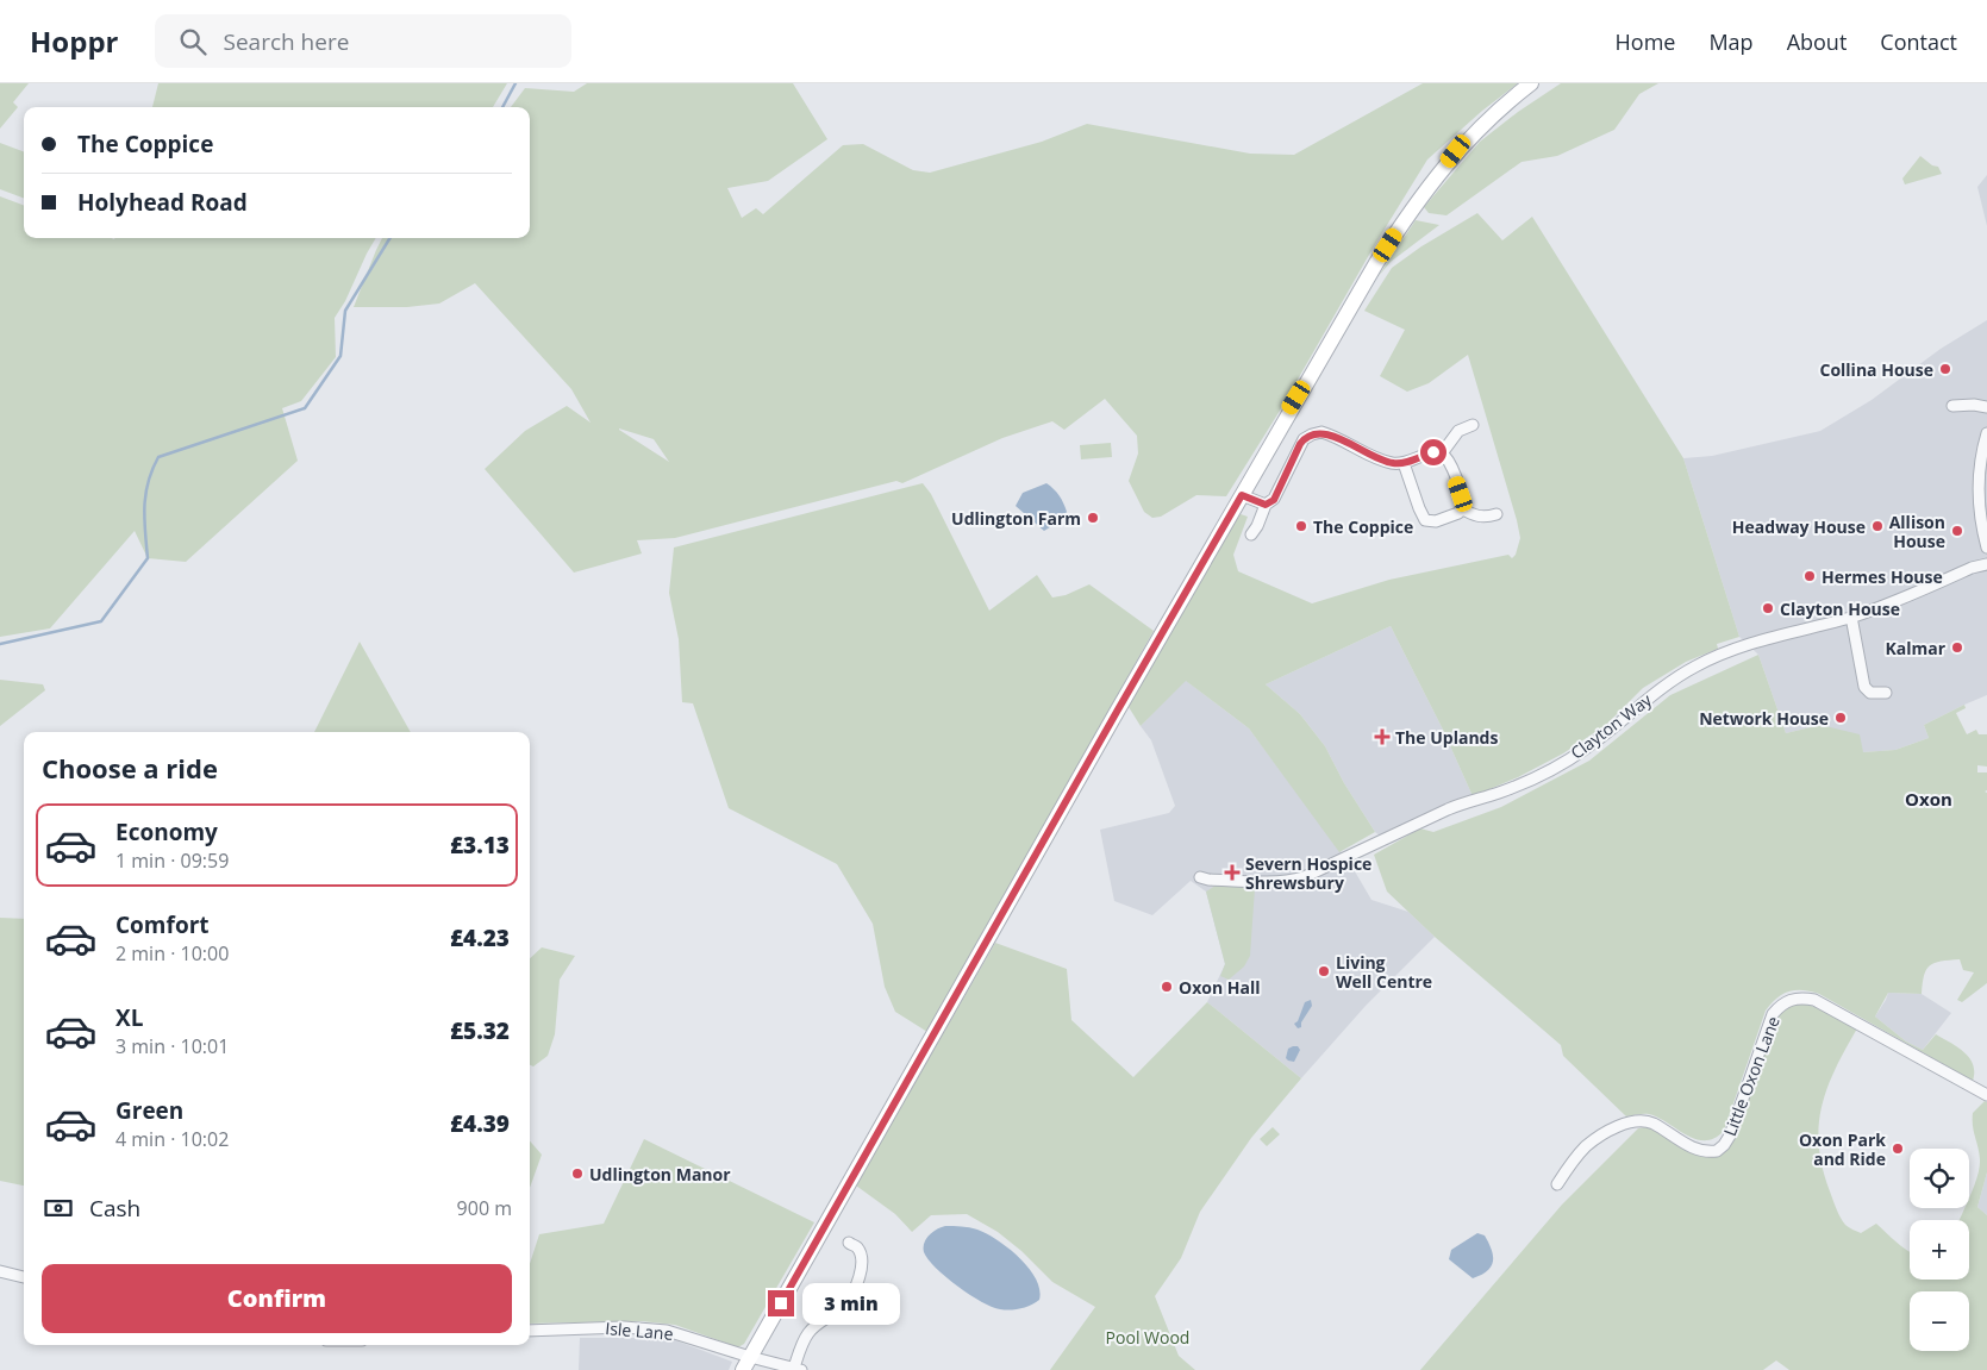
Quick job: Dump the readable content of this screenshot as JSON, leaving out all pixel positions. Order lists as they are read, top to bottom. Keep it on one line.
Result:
{"streets":{"street":["Clayton Way","Little Oxon Lane","Isle Lane"]},"districts":["Oxon"],"parks":["Pool Wood"],"places":{"other":["Collina House","Udlington Farm","The Coppice","Headway House","Allison House","Hermes House","Clayton House","Kalmar","Network House","Living Well Centre","Oxon Hall","Oxon Park and Ride","Udlington Manor"],"health":["The Uplands","Severn Hospice Shrewsbury"]},"page":{"header":"Hoppr","search":"Search here","nav":["Home","Map","About","Contact"],"banner":["The Coppice","Holyhead Road"],"heading":"Choose a ride","list":[{"name":"Economy","note":"1 min · 09:59","value":"£3.13"},{"name":"Comfort","note":"2 min · 10:00","value":"£4.23"},{"name":"XL","note":"3 min · 10:01","value":"£5.32"},{"name":"Green","note":"4 min · 10:02","value":"£4.39"}],"map_buttons":["+","−"],"pay":["Cash","900 m"],"buttons":"Confirm","bubble":"3 min"}}
